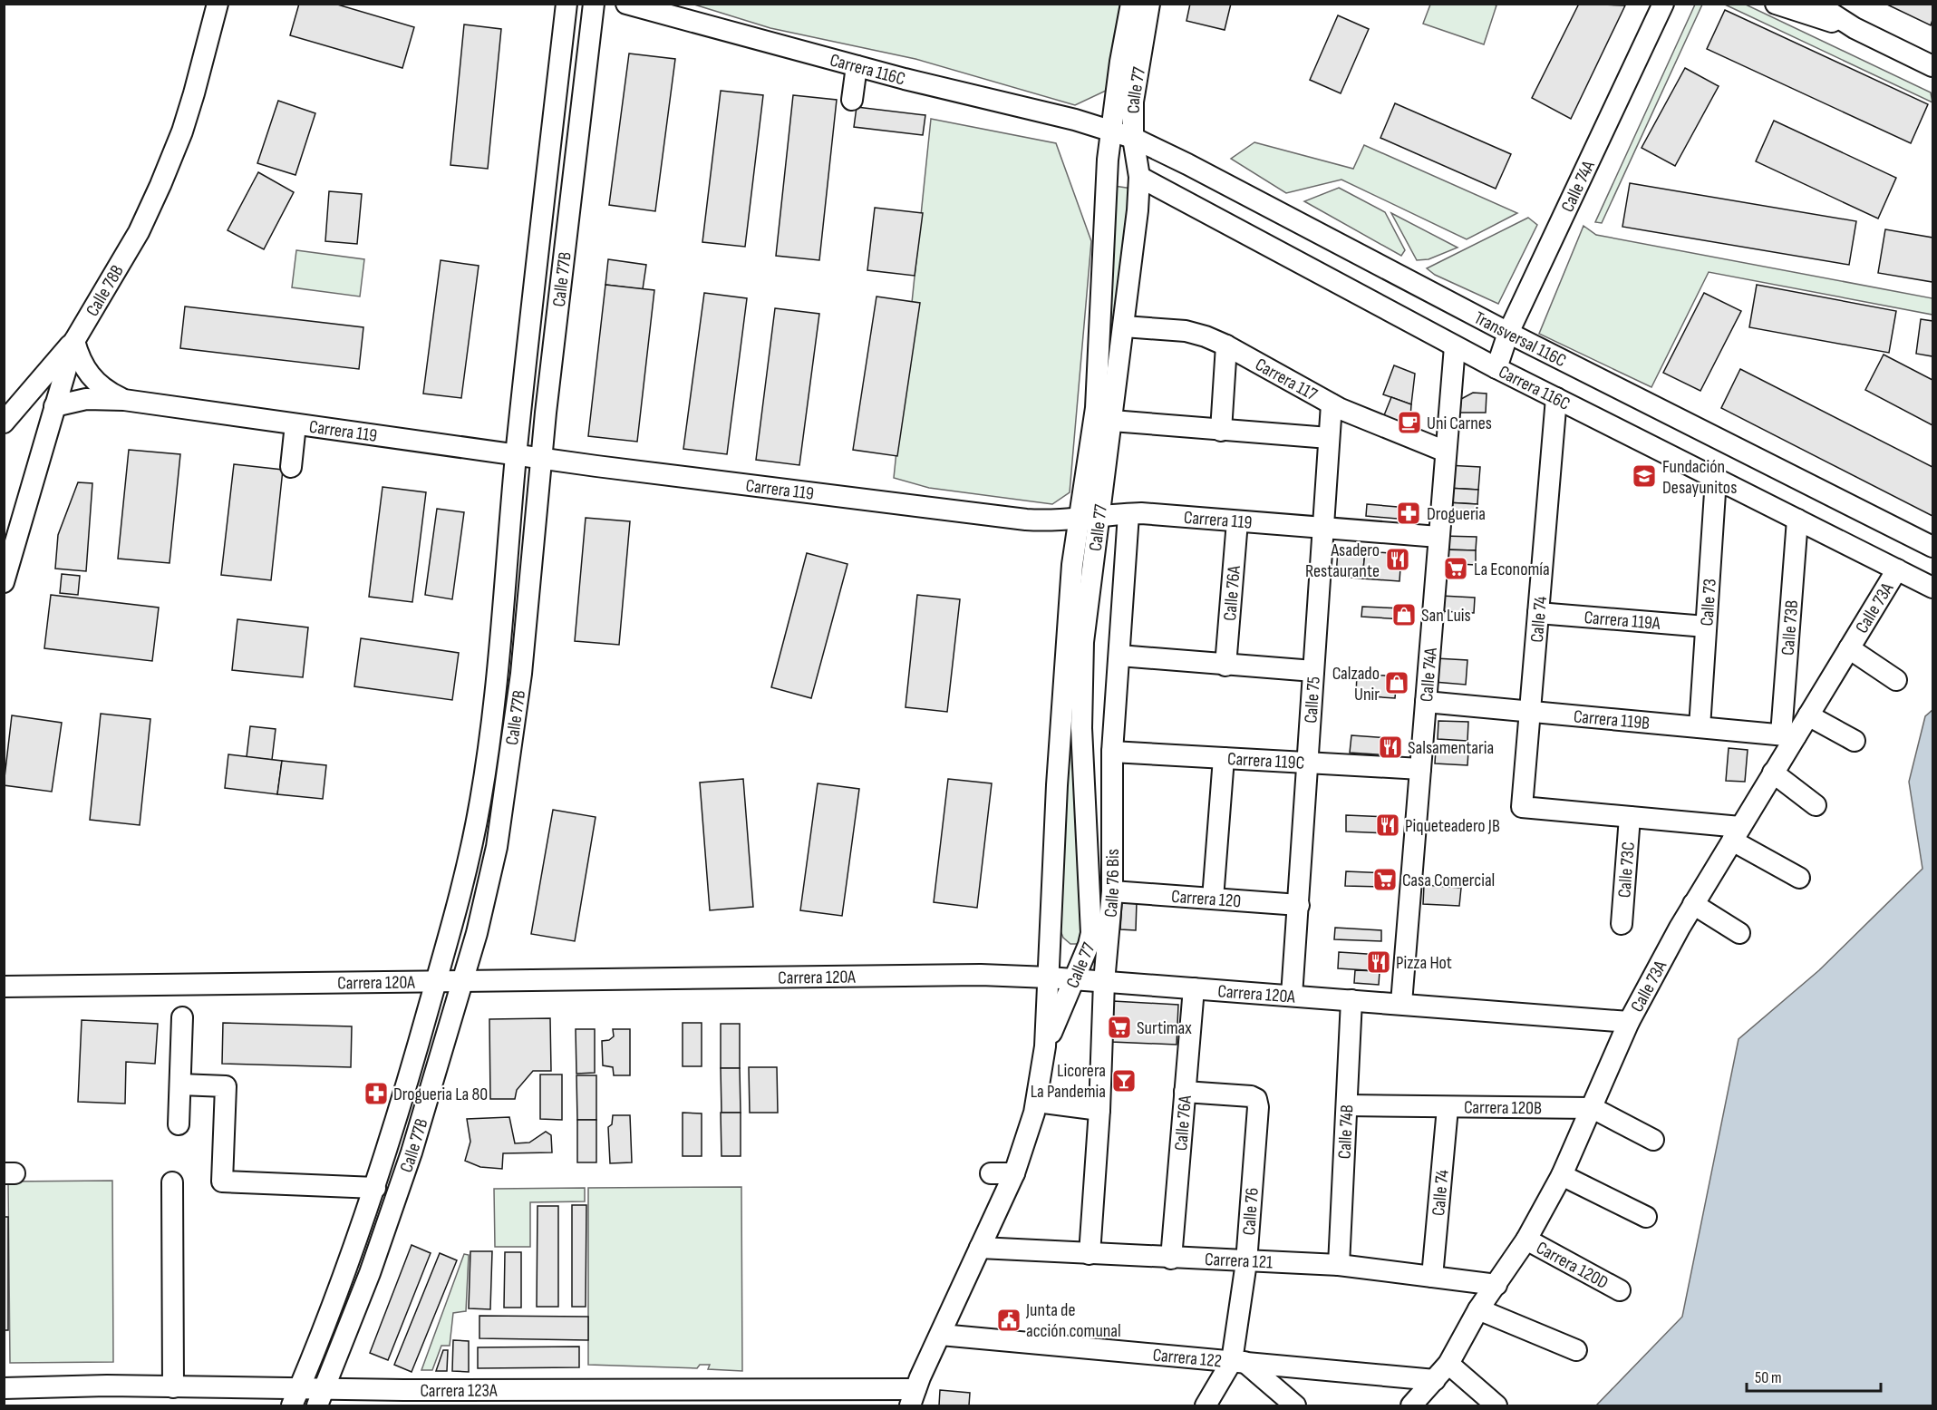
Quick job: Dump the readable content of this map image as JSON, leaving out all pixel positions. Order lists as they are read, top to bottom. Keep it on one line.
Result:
{"streets":{"street":["Carrera 116C","Calle 77","Calle 74A","Calle 77B","Calle 78B","Transversal 116C","Carrera 117","Carrera 119","Calle 76A","Calle 73","Calle 73A","Calle 74","Carrera 119A","Calle 73B","Calle 75","Carrera 119B","Carrera 119C","Calle 73C","Calle 76 Bis","Carrera 120","Carrera 120A","Carrera 120B","Calle 74B","Calle 76","Carrera 121","Carrera 120D","Carrera 122","Carrera 123A"]},"crossings":[["Carrera 116C","Calle 77"],["Carrera 116C","Calle 74A"],["Carrera 116C","Transversal 116C"],["Carrera 116C","Calle 73"],["Carrera 116C","Calle 73A"],["Carrera 116C","Calle 74"],["Carrera 116C","Calle 73B"],["Calle 77","Transversal 116C"],["Calle 77","Carrera 117"],["Calle 77","Carrera 119"],["Calle 77","Carrera 120A"],["Calle 77","Carrera 121"],["Calle 77","Carrera 122"],["Calle 77","Carrera 123A"],["Calle 74A","Transversal 116C"],["Calle 74A","Carrera 117"],["Calle 74A","Carrera 119"],["Calle 74A","Carrera 119B"],["Calle 74A","Carrera 119C"],["Calle 74A","Carrera 120A"],["Calle 77B","Carrera 119"],["Calle 77B","Carrera 120A"],["Calle 77B","Carrera 123A"],["Calle 78B","Carrera 119"],["Carrera 117","Calle 75"],["Carrera 119","Calle 76A"],["Carrera 119","Calle 75"],["Carrera 119","Calle 76 Bis"],["Calle 76A","Carrera 120A"],["Calle 76A","Calle 76"],["Calle 76A","Carrera 121"],["Calle 73","Carrera 119A"],["Calle 73","Carrera 119B"],["Calle 73A","Calle 73B"],["Calle 73A","Carrera 119B"],["Calle 73A","Carrera 120A"],["Calle 73A","Carrera 120B"],["Calle 73A","Carrera 121"],["Calle 73A","Carrera 120D"],["Calle 73A","Carrera 122"],["Calle 74","Carrera 119A"],["Calle 74","Carrera 119B"],["Calle 74","Calle 73C"],["Calle 74","Carrera 120B"],["Calle 74","Carrera 121"],["Calle 73B","Carrera 119B"],["Calle 75","Carrera 119C"],["Calle 75","Carrera 120"],["Calle 75","Carrera 120A"],["Carrera 119C","Calle 76 Bis"],["Calle 76 Bis","Carrera 120"],["Calle 76 Bis","Carrera 120A"],["Calle 76 Bis","Carrera 121"],["Carrera 120A","Calle 74B"],["Carrera 120B","Calle 74B"],["Calle 74B","Carrera 121"],["Calle 76","Carrera 121"],["Calle 76","Carrera 122"]],"places":{"cafe":["Uni Carnes"],"school or university":["Fundación Desayunitos"],"pharmacy":["Drogueria","Drogueria La 80"],"restaurant":["Asadero Restaurante","Salsamentaria","Piqueteadero JB","Pizza Hot"],"supermarket":["La Economía","Casa Comercial","Surtimax"],"shop":["San Luis","Calzado Unir"],"bar":["Licorera La Pandemia"],"public building":["Junta de acción comunal"]},"scale_bar":"50 m"}
